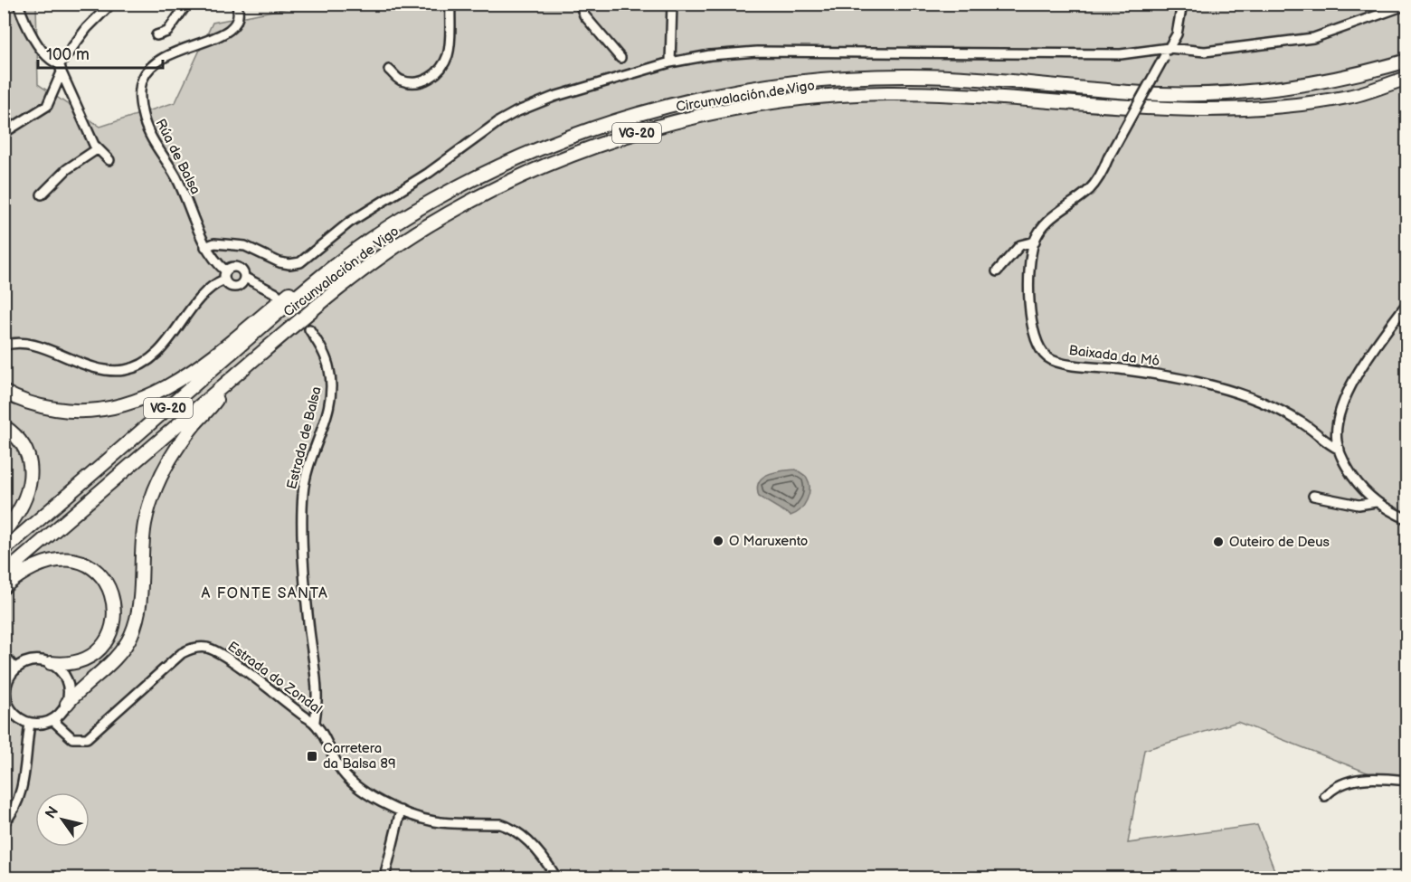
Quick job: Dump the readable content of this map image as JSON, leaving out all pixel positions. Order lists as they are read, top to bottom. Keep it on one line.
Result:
{"streets":{"highway":["Circunvalación de Vigo","VG-20"],"street":["Rúa de Balsa","Baixada da Mó","Estrada de Balsa","Estrada do Zondal"]},"crossings":[["Estrada de Balsa","Estrada do Zondal"]],"districts":["A FONTE SANTA"],"places":{"other":["O Maruxento","Outeiro de Deus"],"transit":["Carretera da Balsa 89"]},"scale_bar":"100 m","north":"top left"}
